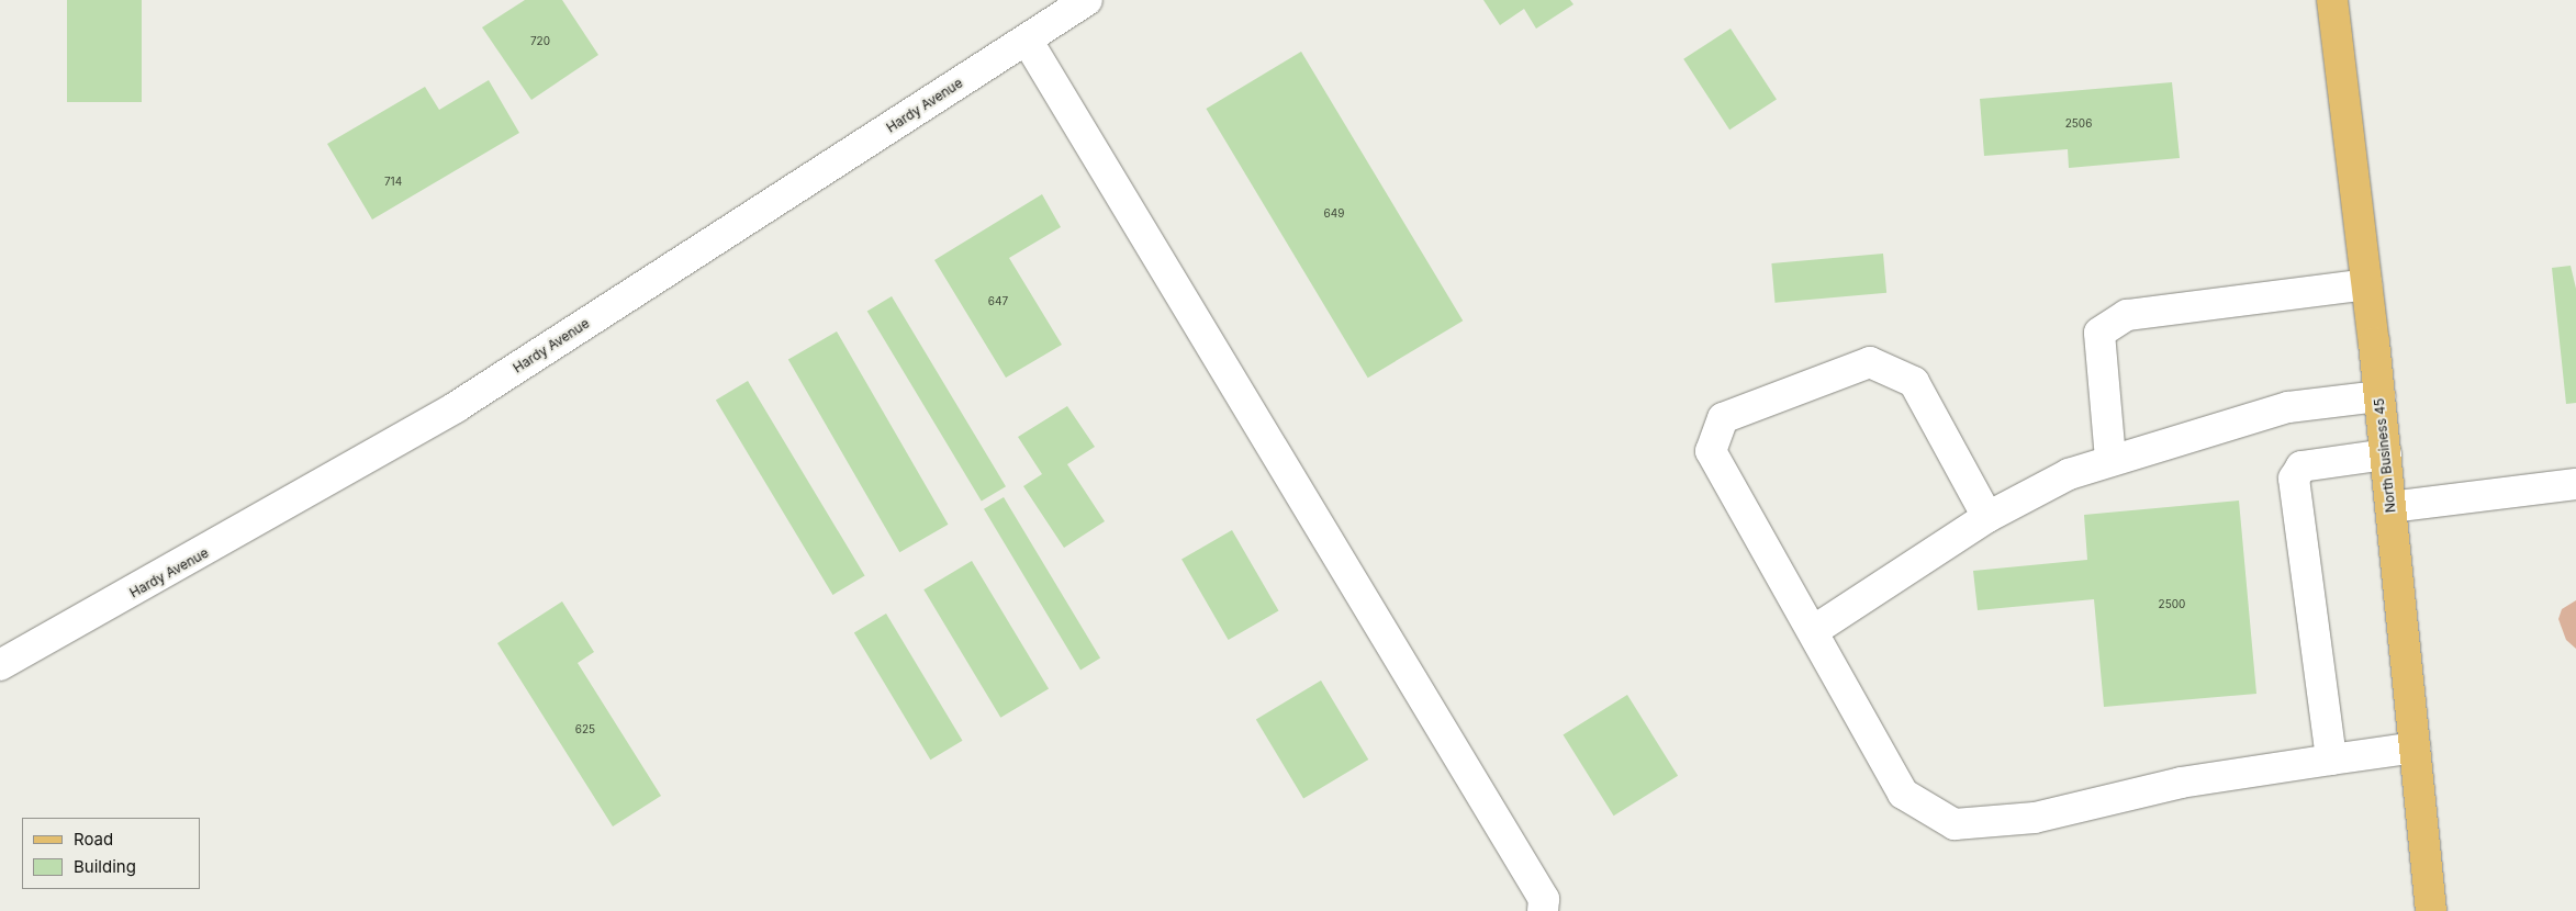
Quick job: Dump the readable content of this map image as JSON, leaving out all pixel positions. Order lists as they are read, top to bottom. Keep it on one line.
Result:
{"streets":{"main road":["North Business 45"],"street":["Hardy Avenue"]},"house_numbers":["720","2506","714","649","647","2500","625"],"legend":["Road","Building"]}
